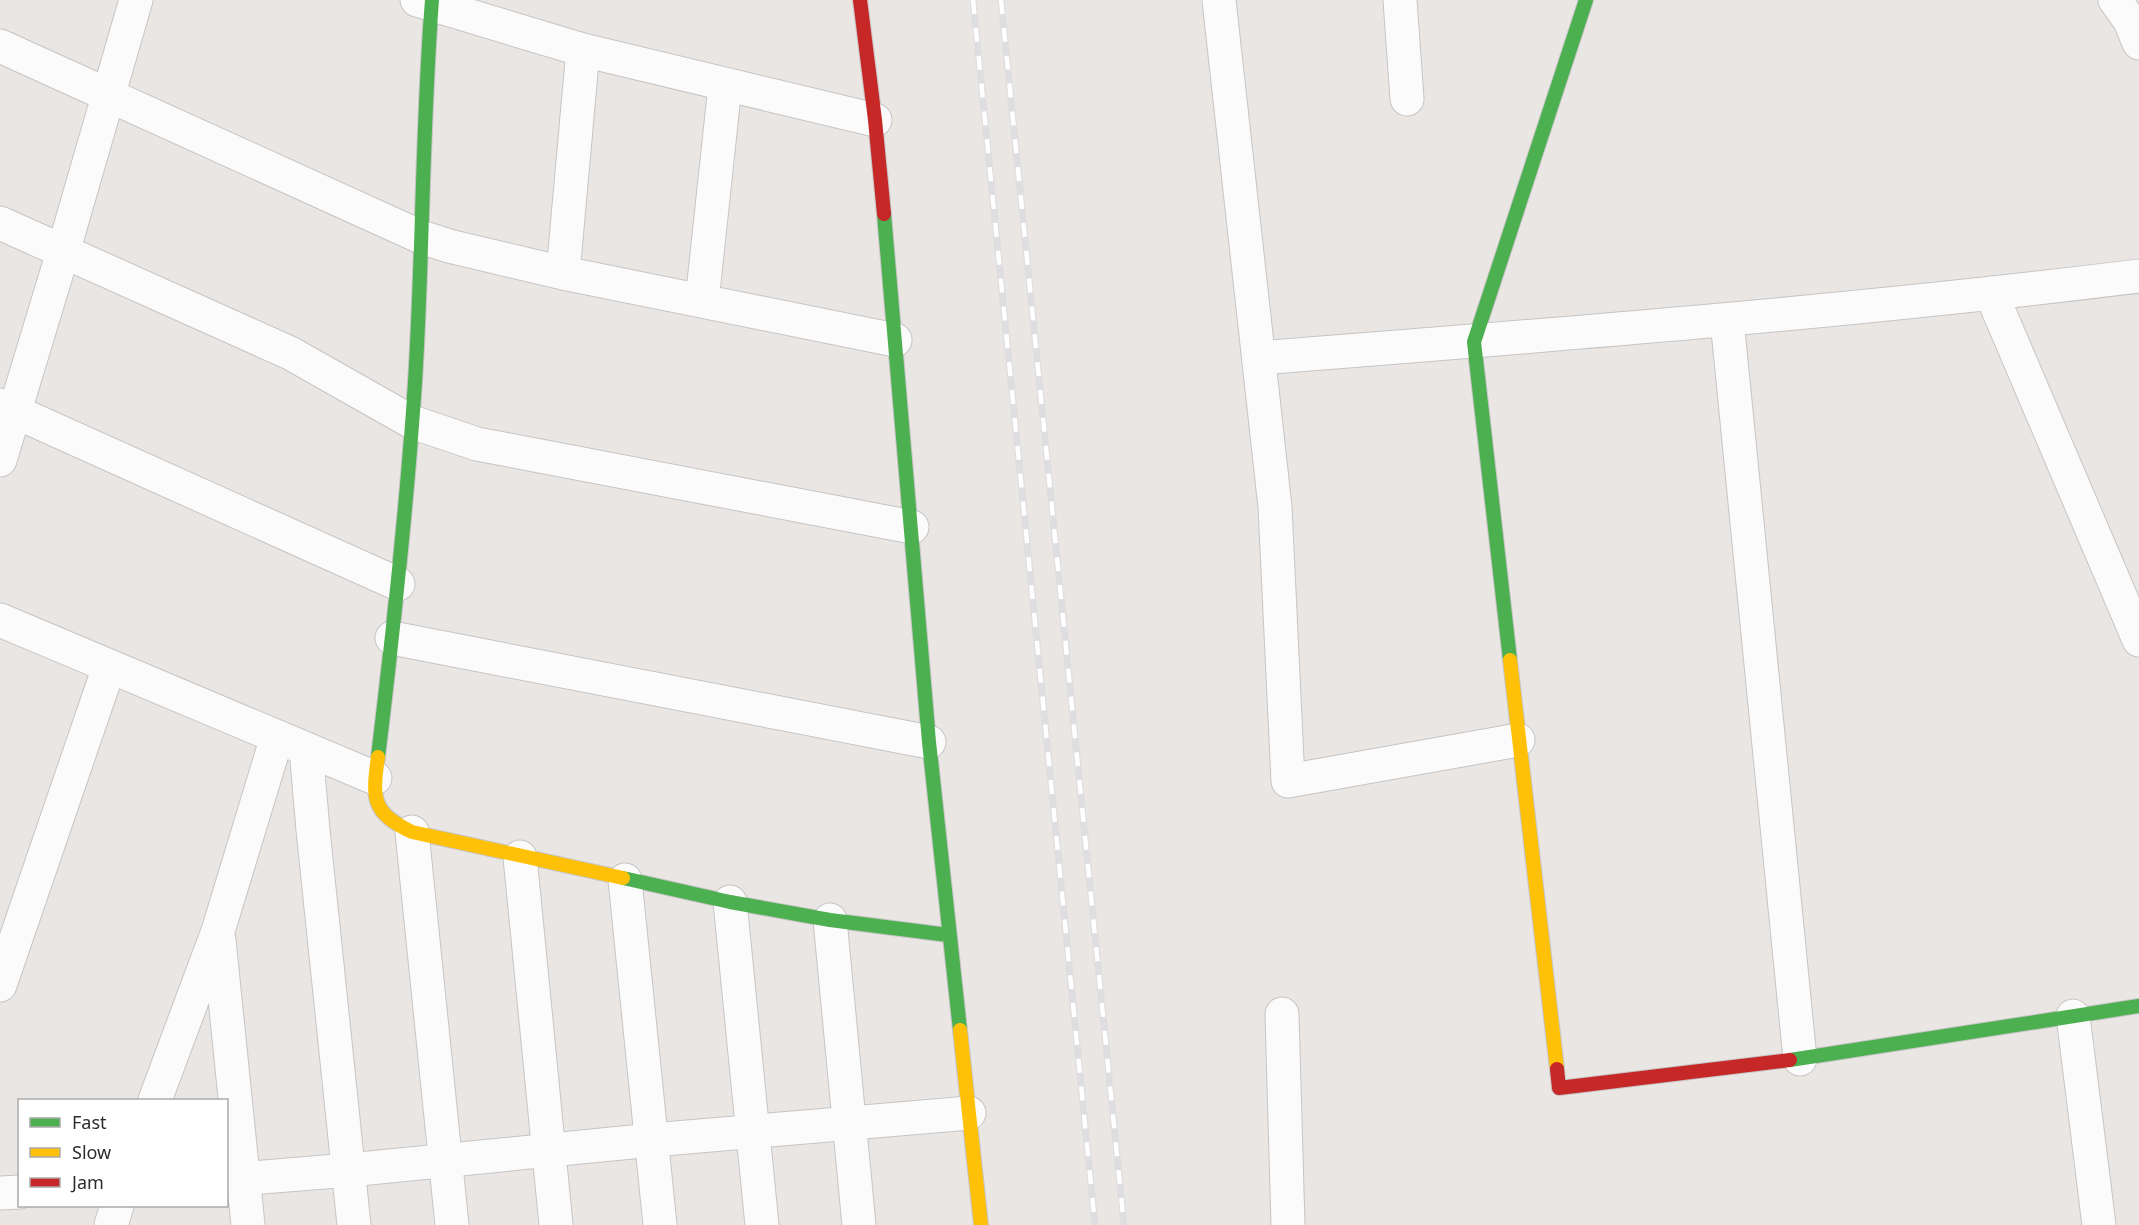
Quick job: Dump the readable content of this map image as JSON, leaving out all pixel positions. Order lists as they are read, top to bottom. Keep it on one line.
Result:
{"legend":["Fast","Slow","Jam"]}
